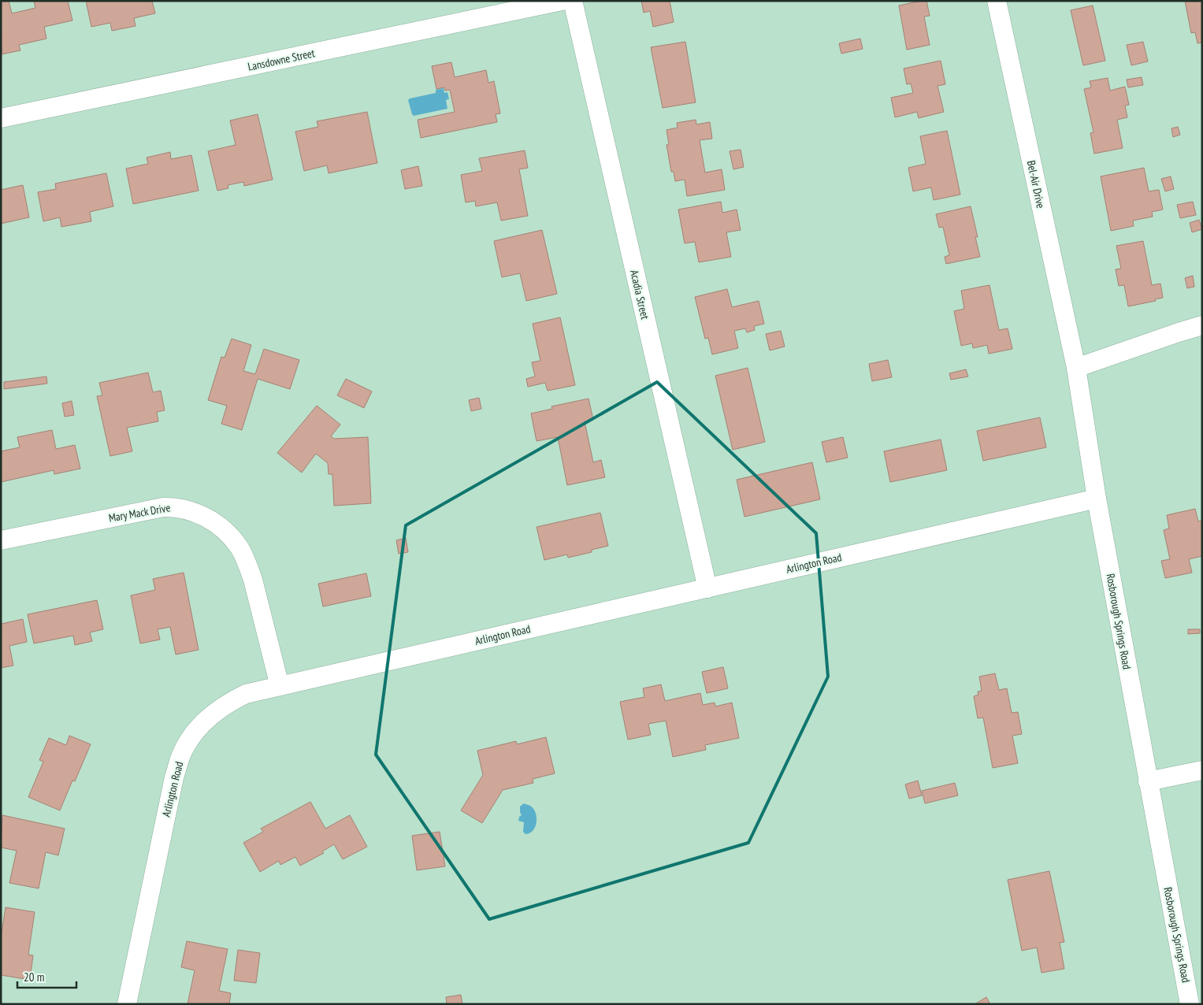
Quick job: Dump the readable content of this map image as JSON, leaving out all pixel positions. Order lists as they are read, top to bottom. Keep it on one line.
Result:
{"streets":{"street":["Lansdowne Street","Bel-Air Drive","Acadia Street","Mary Mack Drive","Arlington Road","Rosborough Springs Road"]},"crossings":[["Bel-Air Drive","Rosborough Springs Road"],["Acadia Street","Arlington Road"],["Mary Mack Drive","Arlington Road"],["Arlington Road","Rosborough Springs Road"]],"scale_bar":"20 m"}
